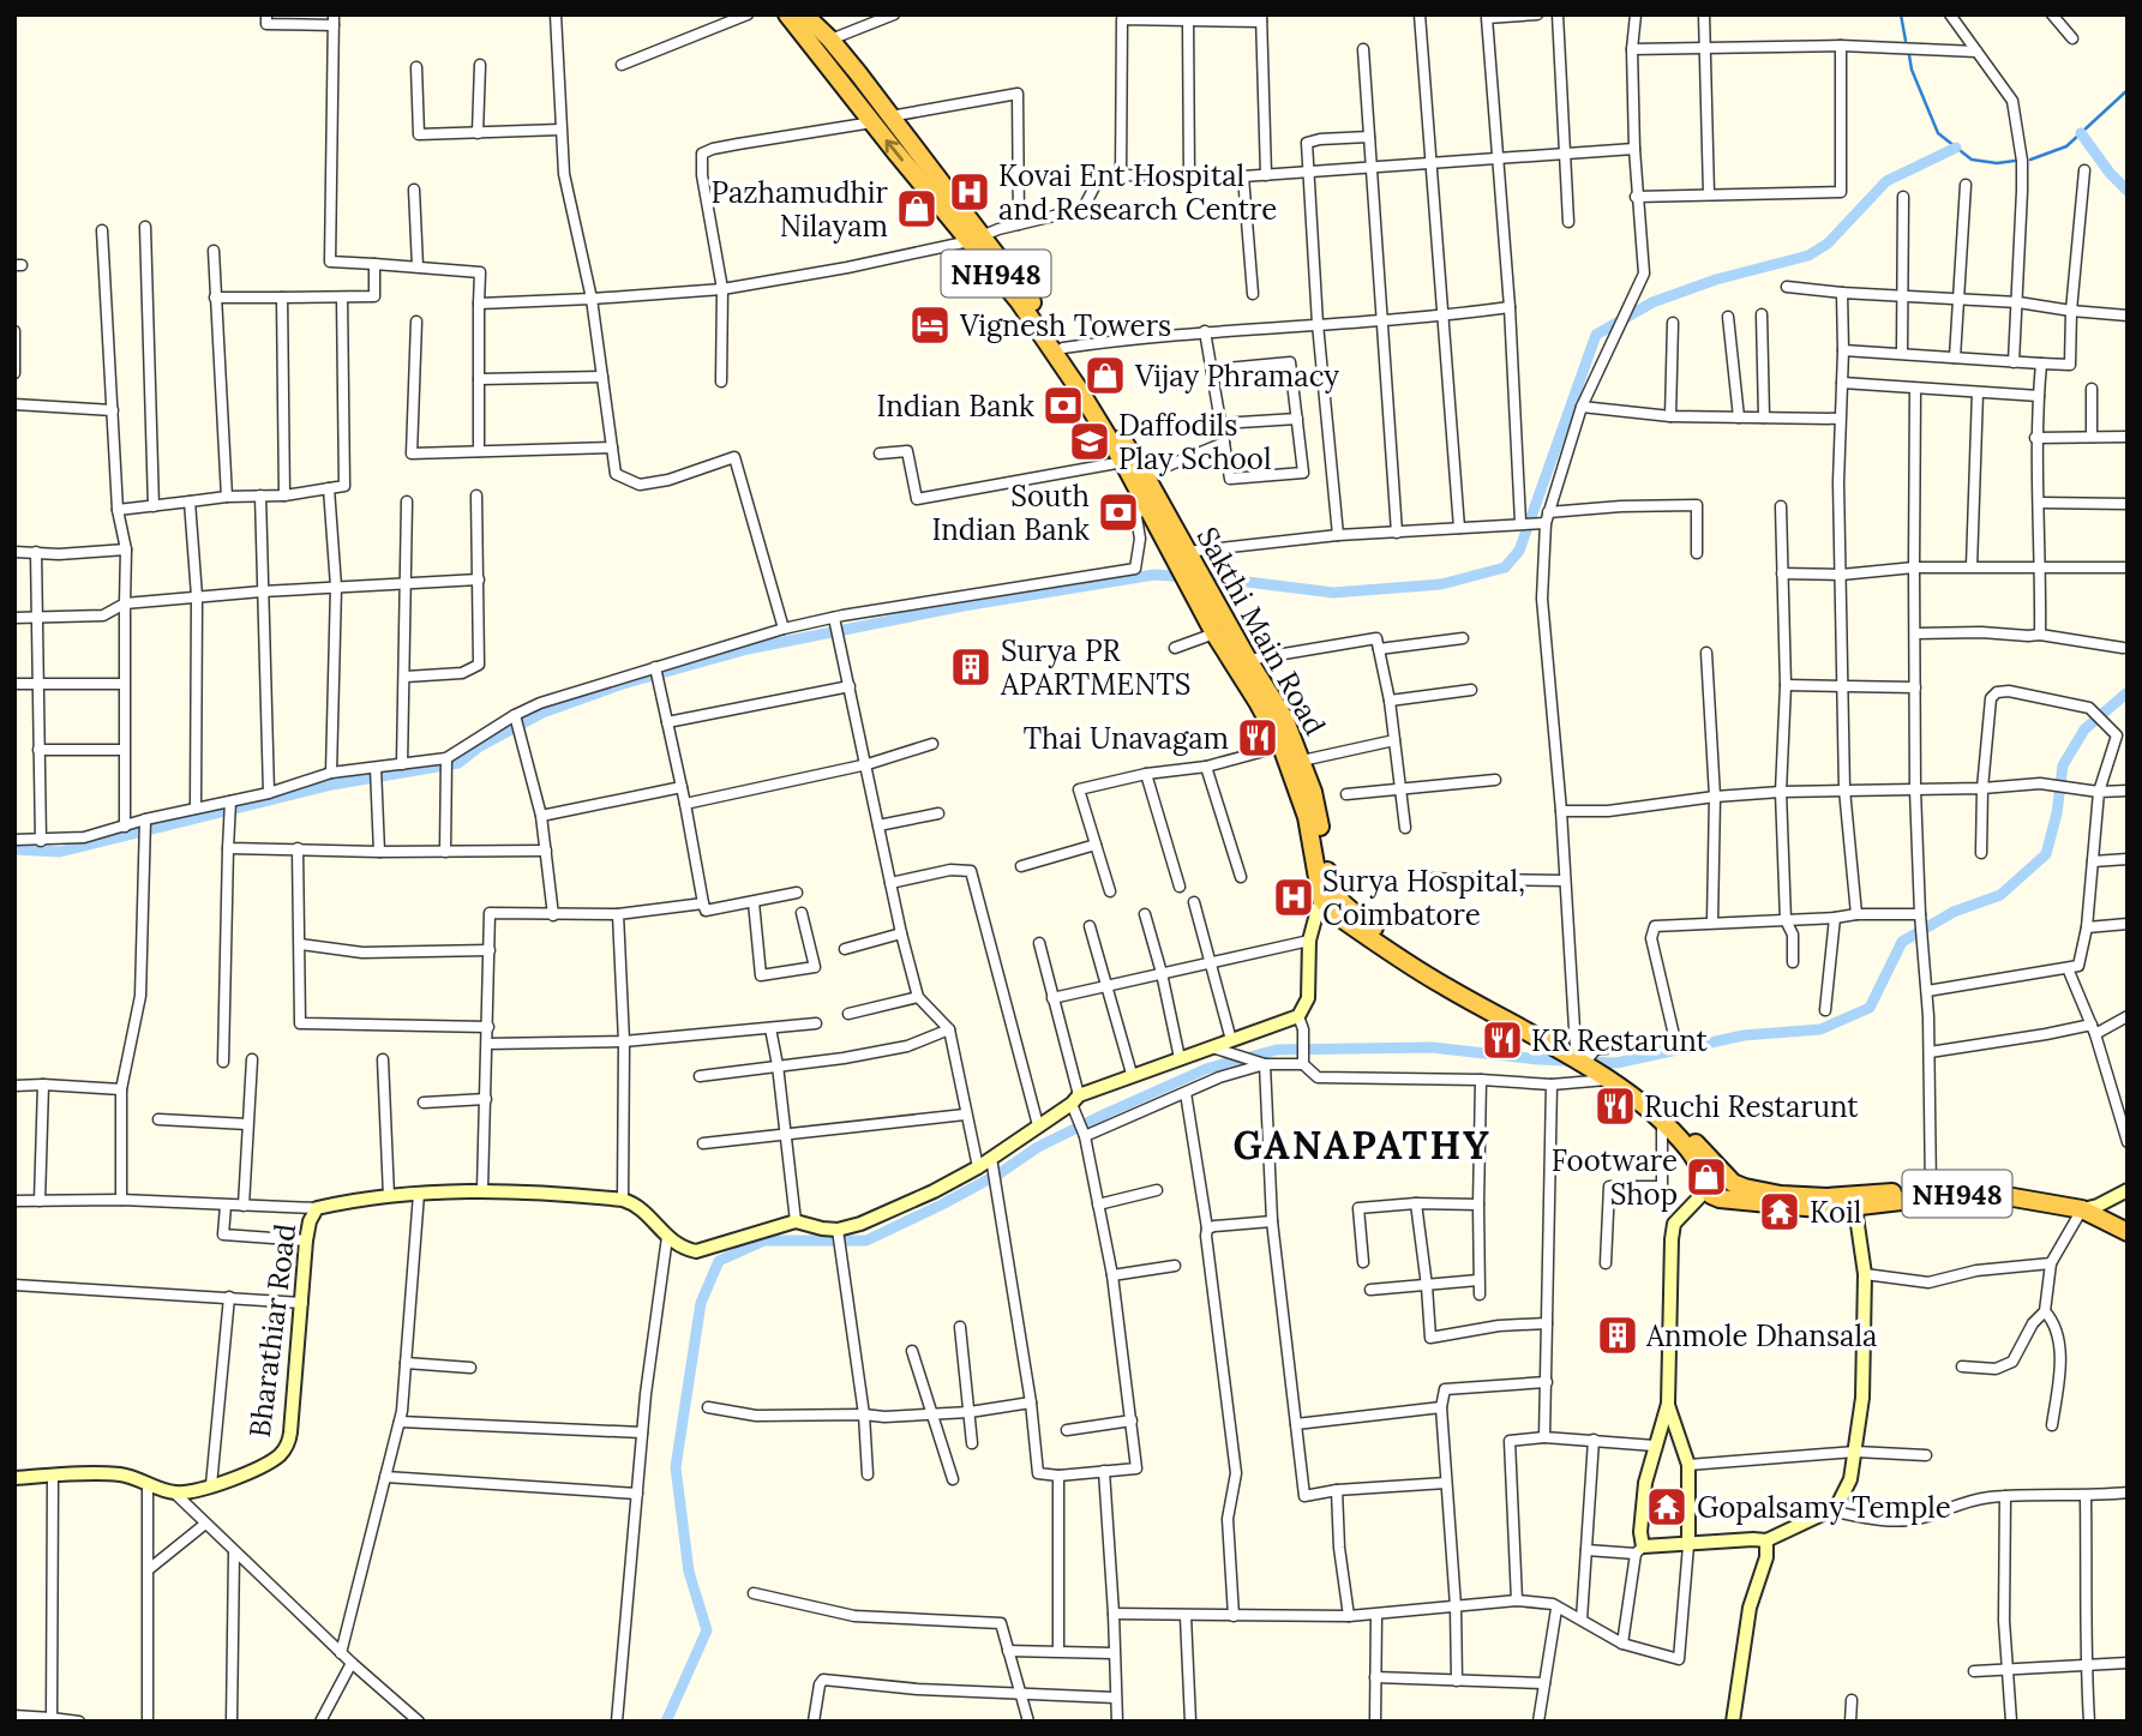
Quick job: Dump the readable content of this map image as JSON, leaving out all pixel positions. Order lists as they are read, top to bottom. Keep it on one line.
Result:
{"streets":{"highway":["NH948","Sakthi Main Road"],"main road":["Bharathiar Road"]},"crossings":[["NH948","Sakthi Main Road"]],"districts":["GANAPATHY"],"places":{"hospital":["Kovai Ent Hospital and Research Centre","Surya Hospital, Coimbatore"],"shop":["Pazhamudhir Nilayam","Vijay Phramacy","Footware Shop"],"hotel":["Vignesh Towers"],"bank":["Indian Bank","South Indian Bank"],"school or university":["Daffodils Play School"],"building":["Surya PR APARTMENTS","Anmole Dhansala"],"restaurant":["Thai Unavagam","KR Restarunt","Ruchi Restarunt"],"temple":["Koil","Gopalsamy Temple"]}}
